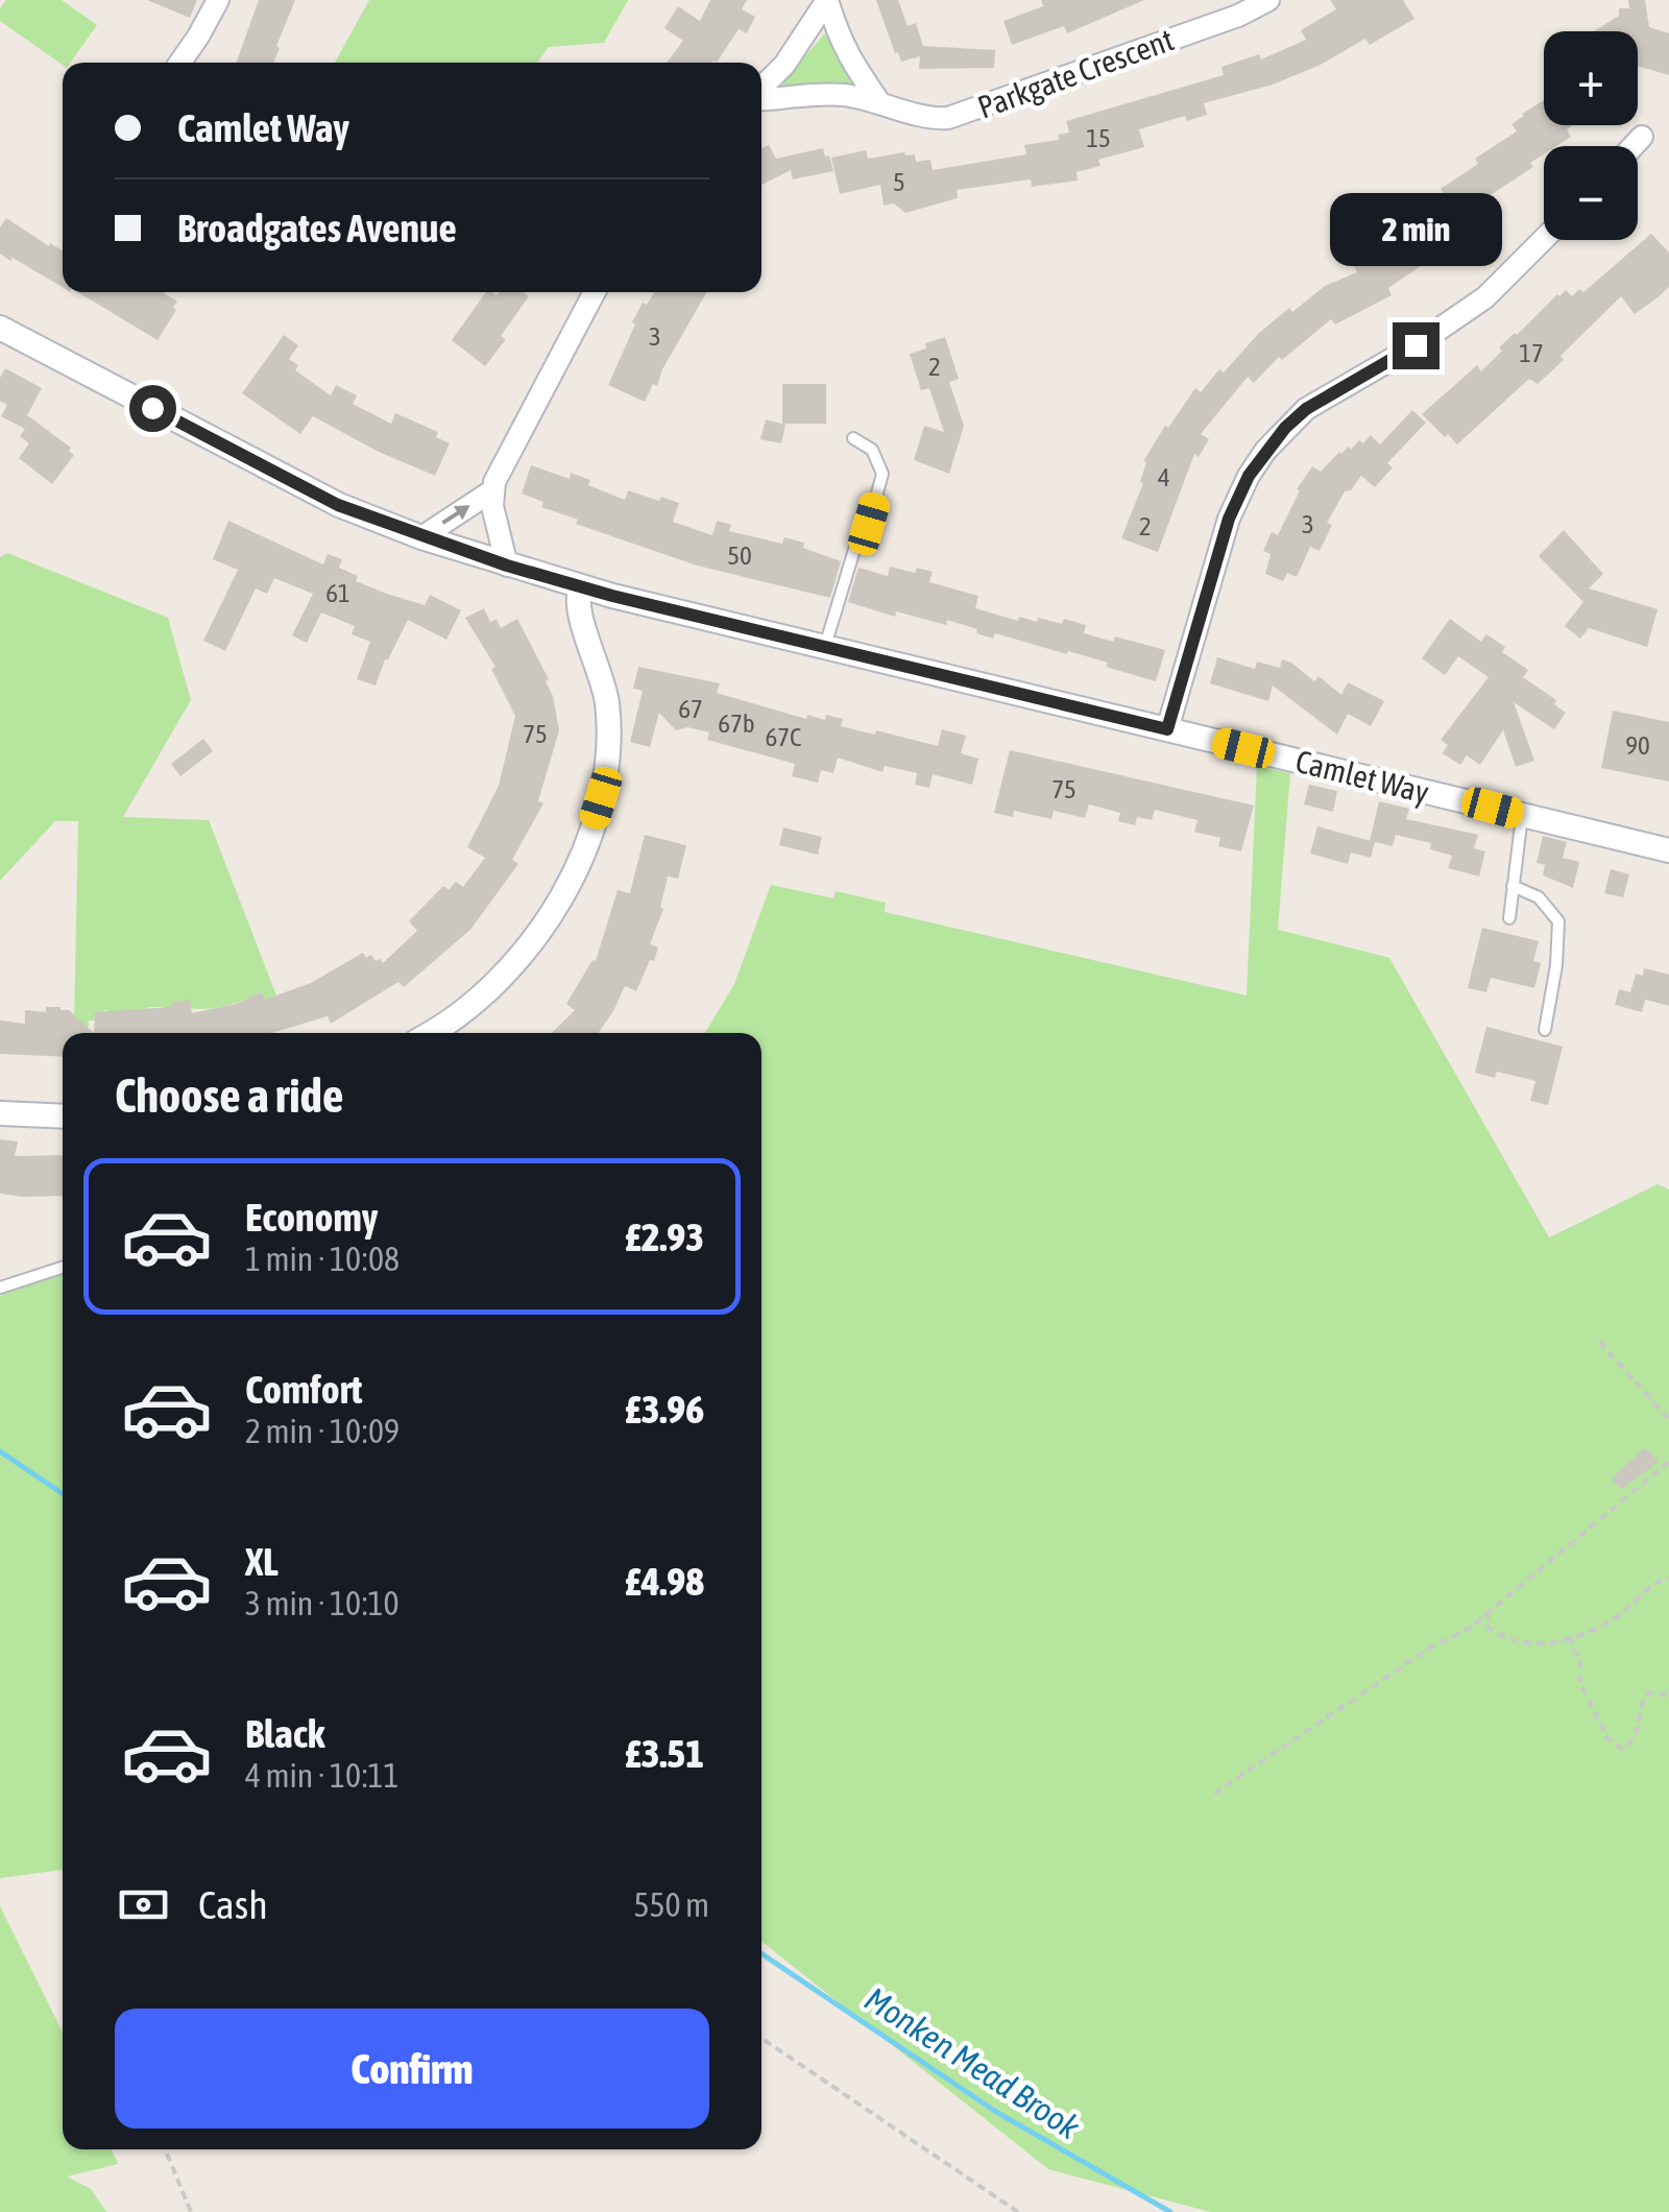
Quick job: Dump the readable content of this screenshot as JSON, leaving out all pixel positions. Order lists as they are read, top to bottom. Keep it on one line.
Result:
{"streets":{"street":["Parkgate Crescent","Camlet Way"]},"water":["Monken Mead Brook"],"house_numbers":["15","5","3","17","2","4","3","2","50","61","67","67b","75","67C","90","75"],"page":{"map_buttons":["+","−"],"banner":["Camlet Way","Broadgates Avenue"],"bubble":"2 min","heading":"Choose a ride","list":[{"name":"Economy","note":"1 min · 10:08","value":"£2.93"},{"name":"Comfort","note":"2 min · 10:09","value":"£3.96"},{"name":"XL","note":"3 min · 10:10","value":"£4.98"},{"name":"Black","note":"4 min · 10:11","value":"£3.51"}],"pay":["Cash","550 m"],"buttons":"Confirm"}}
